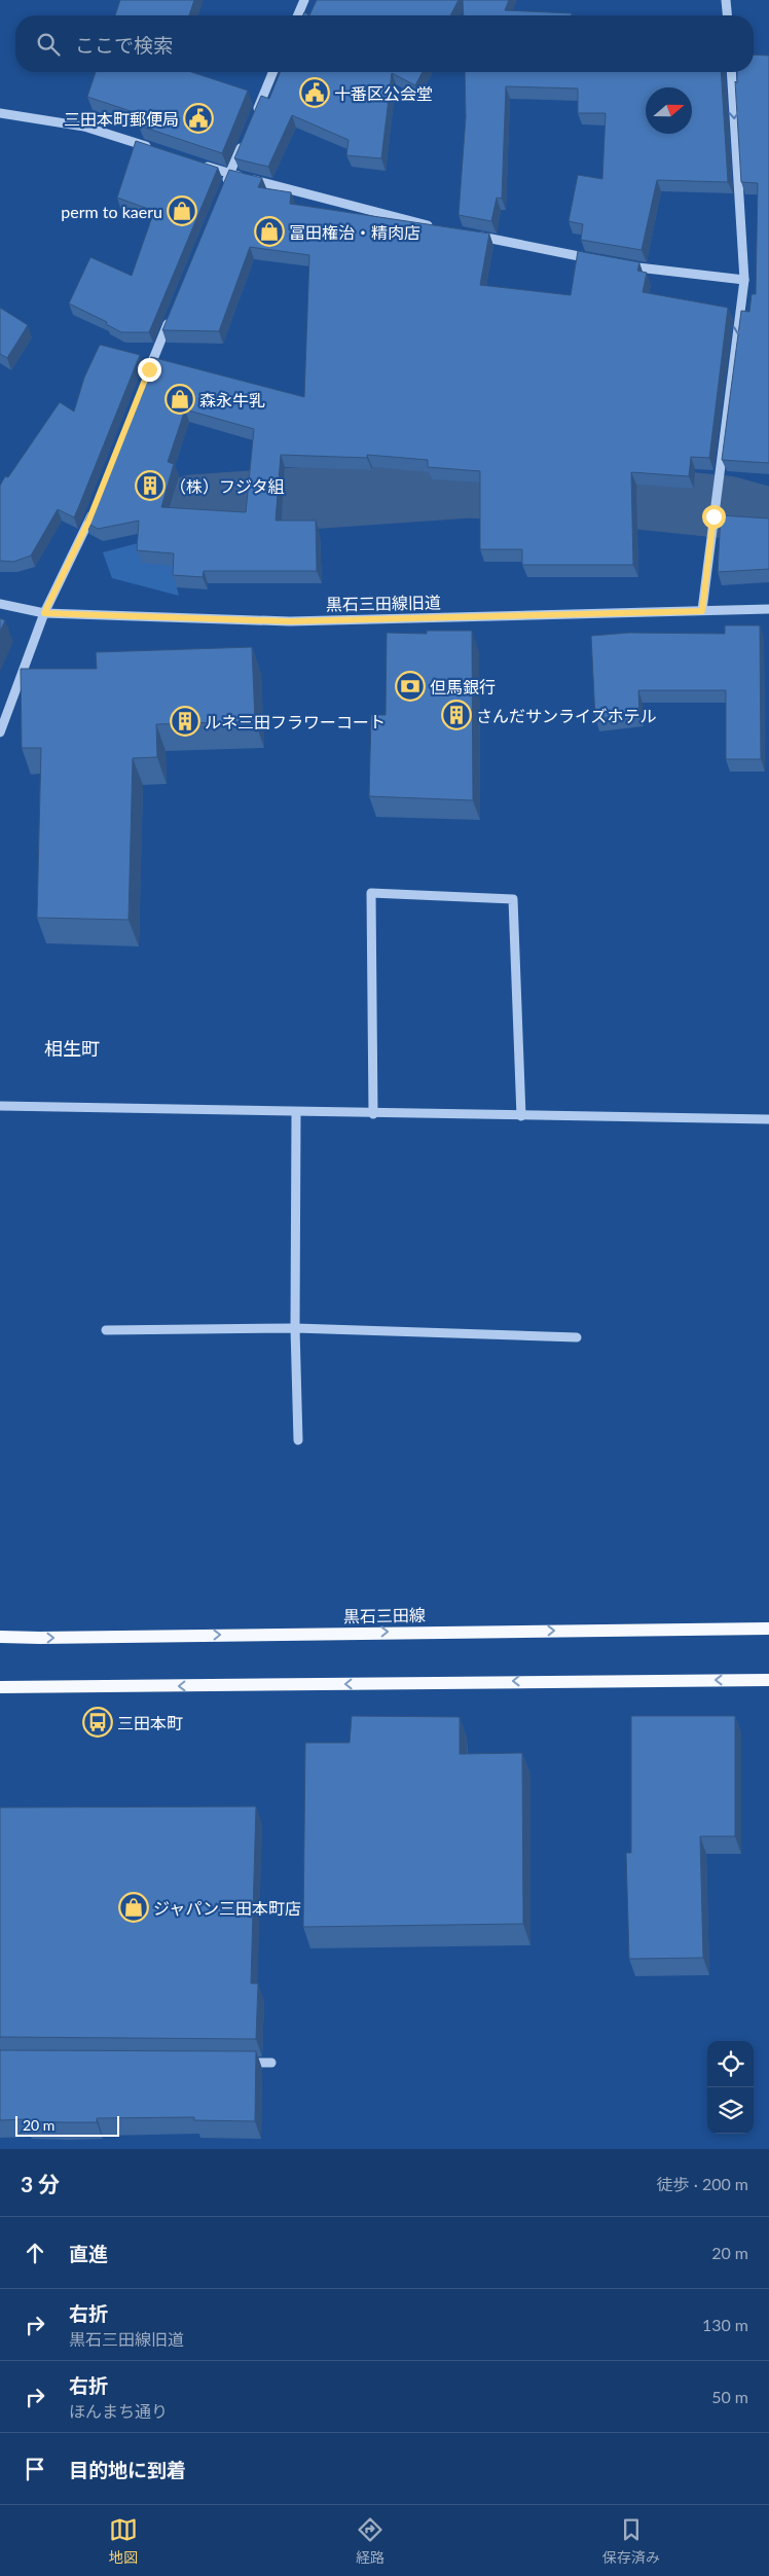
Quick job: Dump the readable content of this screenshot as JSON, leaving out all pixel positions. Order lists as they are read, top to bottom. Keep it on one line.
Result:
{"streets":{"main road":["黒石三田線"],"street":["黒石三田線旧道"]},"districts":["相生町"],"places":{"public building":["十番区公会堂","三田本町郵便局"],"shop":["perm to kaeru","冨田権治・精肉店","森永牛乳","ジャパン三田本町店"],"building":["（株）フジタ組","さんだサンライズホテル","ルネ三田フラワーコート"],"bank":["但馬銀行"],"bus stop":["三田本町"]},"scale_bar":"20 m","north":"right","page":{"search":"ここで検索","scale":"20 m","heading":["3 分","徒歩 · 200 m"],"list":[["直進","20 m"],["右折","黒石三田線旧道","130 m"],["右折","ほんまち通り","50 m"],"目的地に到着"],"nav":["地図","経路","保存済み"]}}
